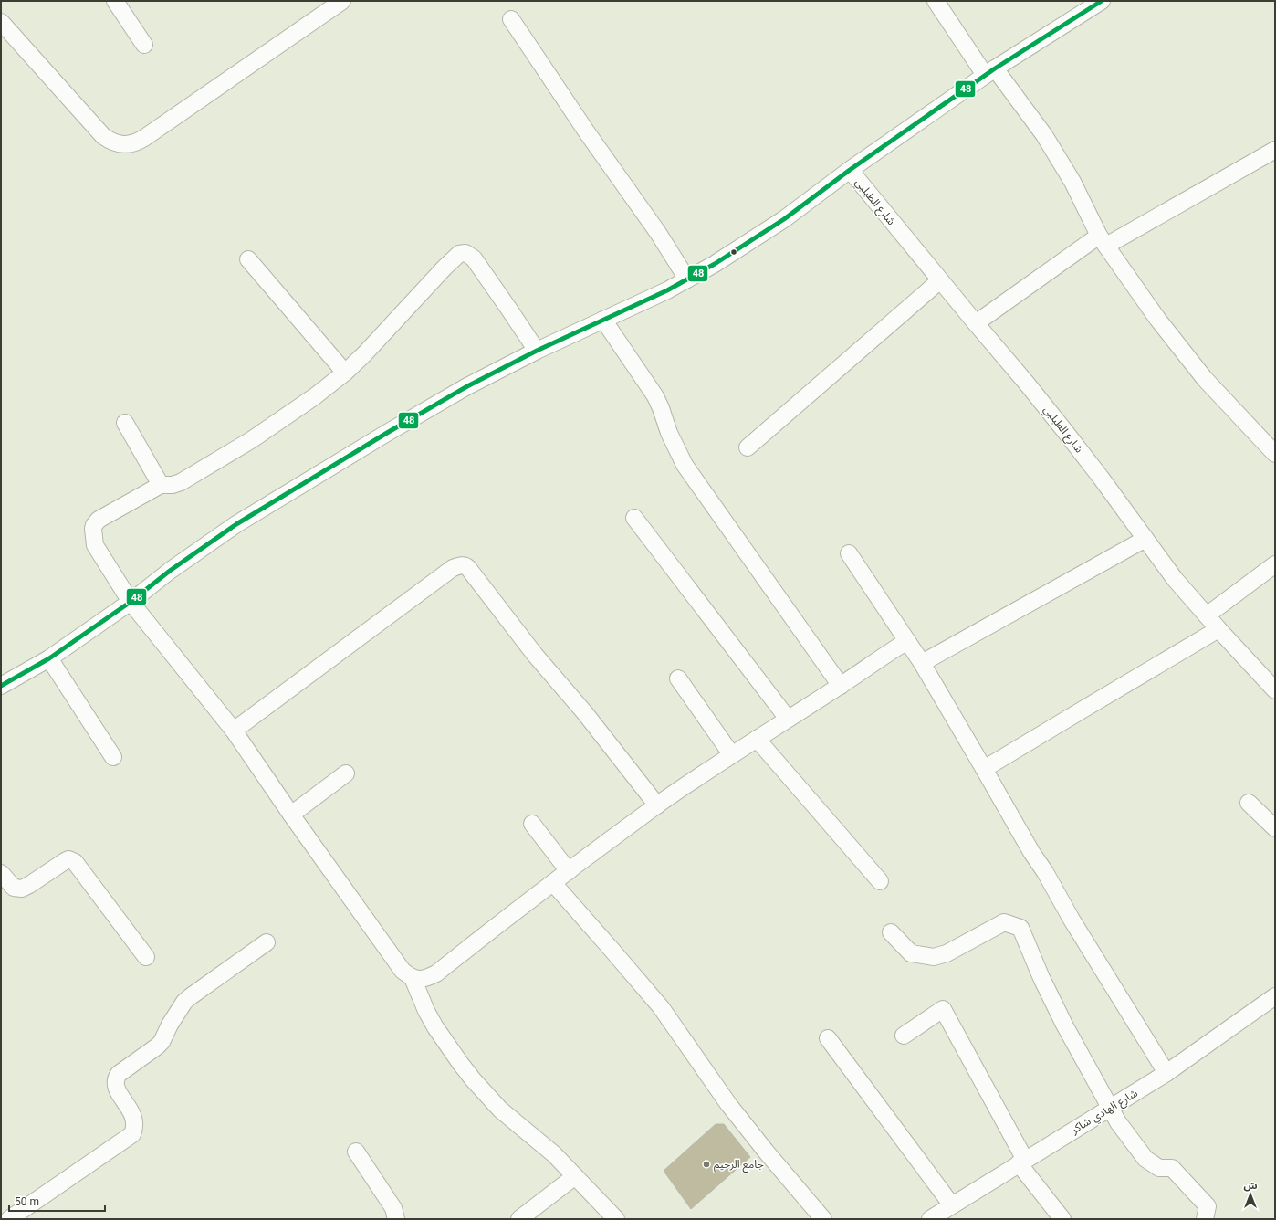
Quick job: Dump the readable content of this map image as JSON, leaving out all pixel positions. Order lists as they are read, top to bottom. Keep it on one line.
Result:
{"streets":{"street":["شارع الطبلبي","شارع الهادي شاكر"]},"places":["جامع الرحيم"],"lines":["transit line 48"],"scale_bar":"50 m","north":"top"}
